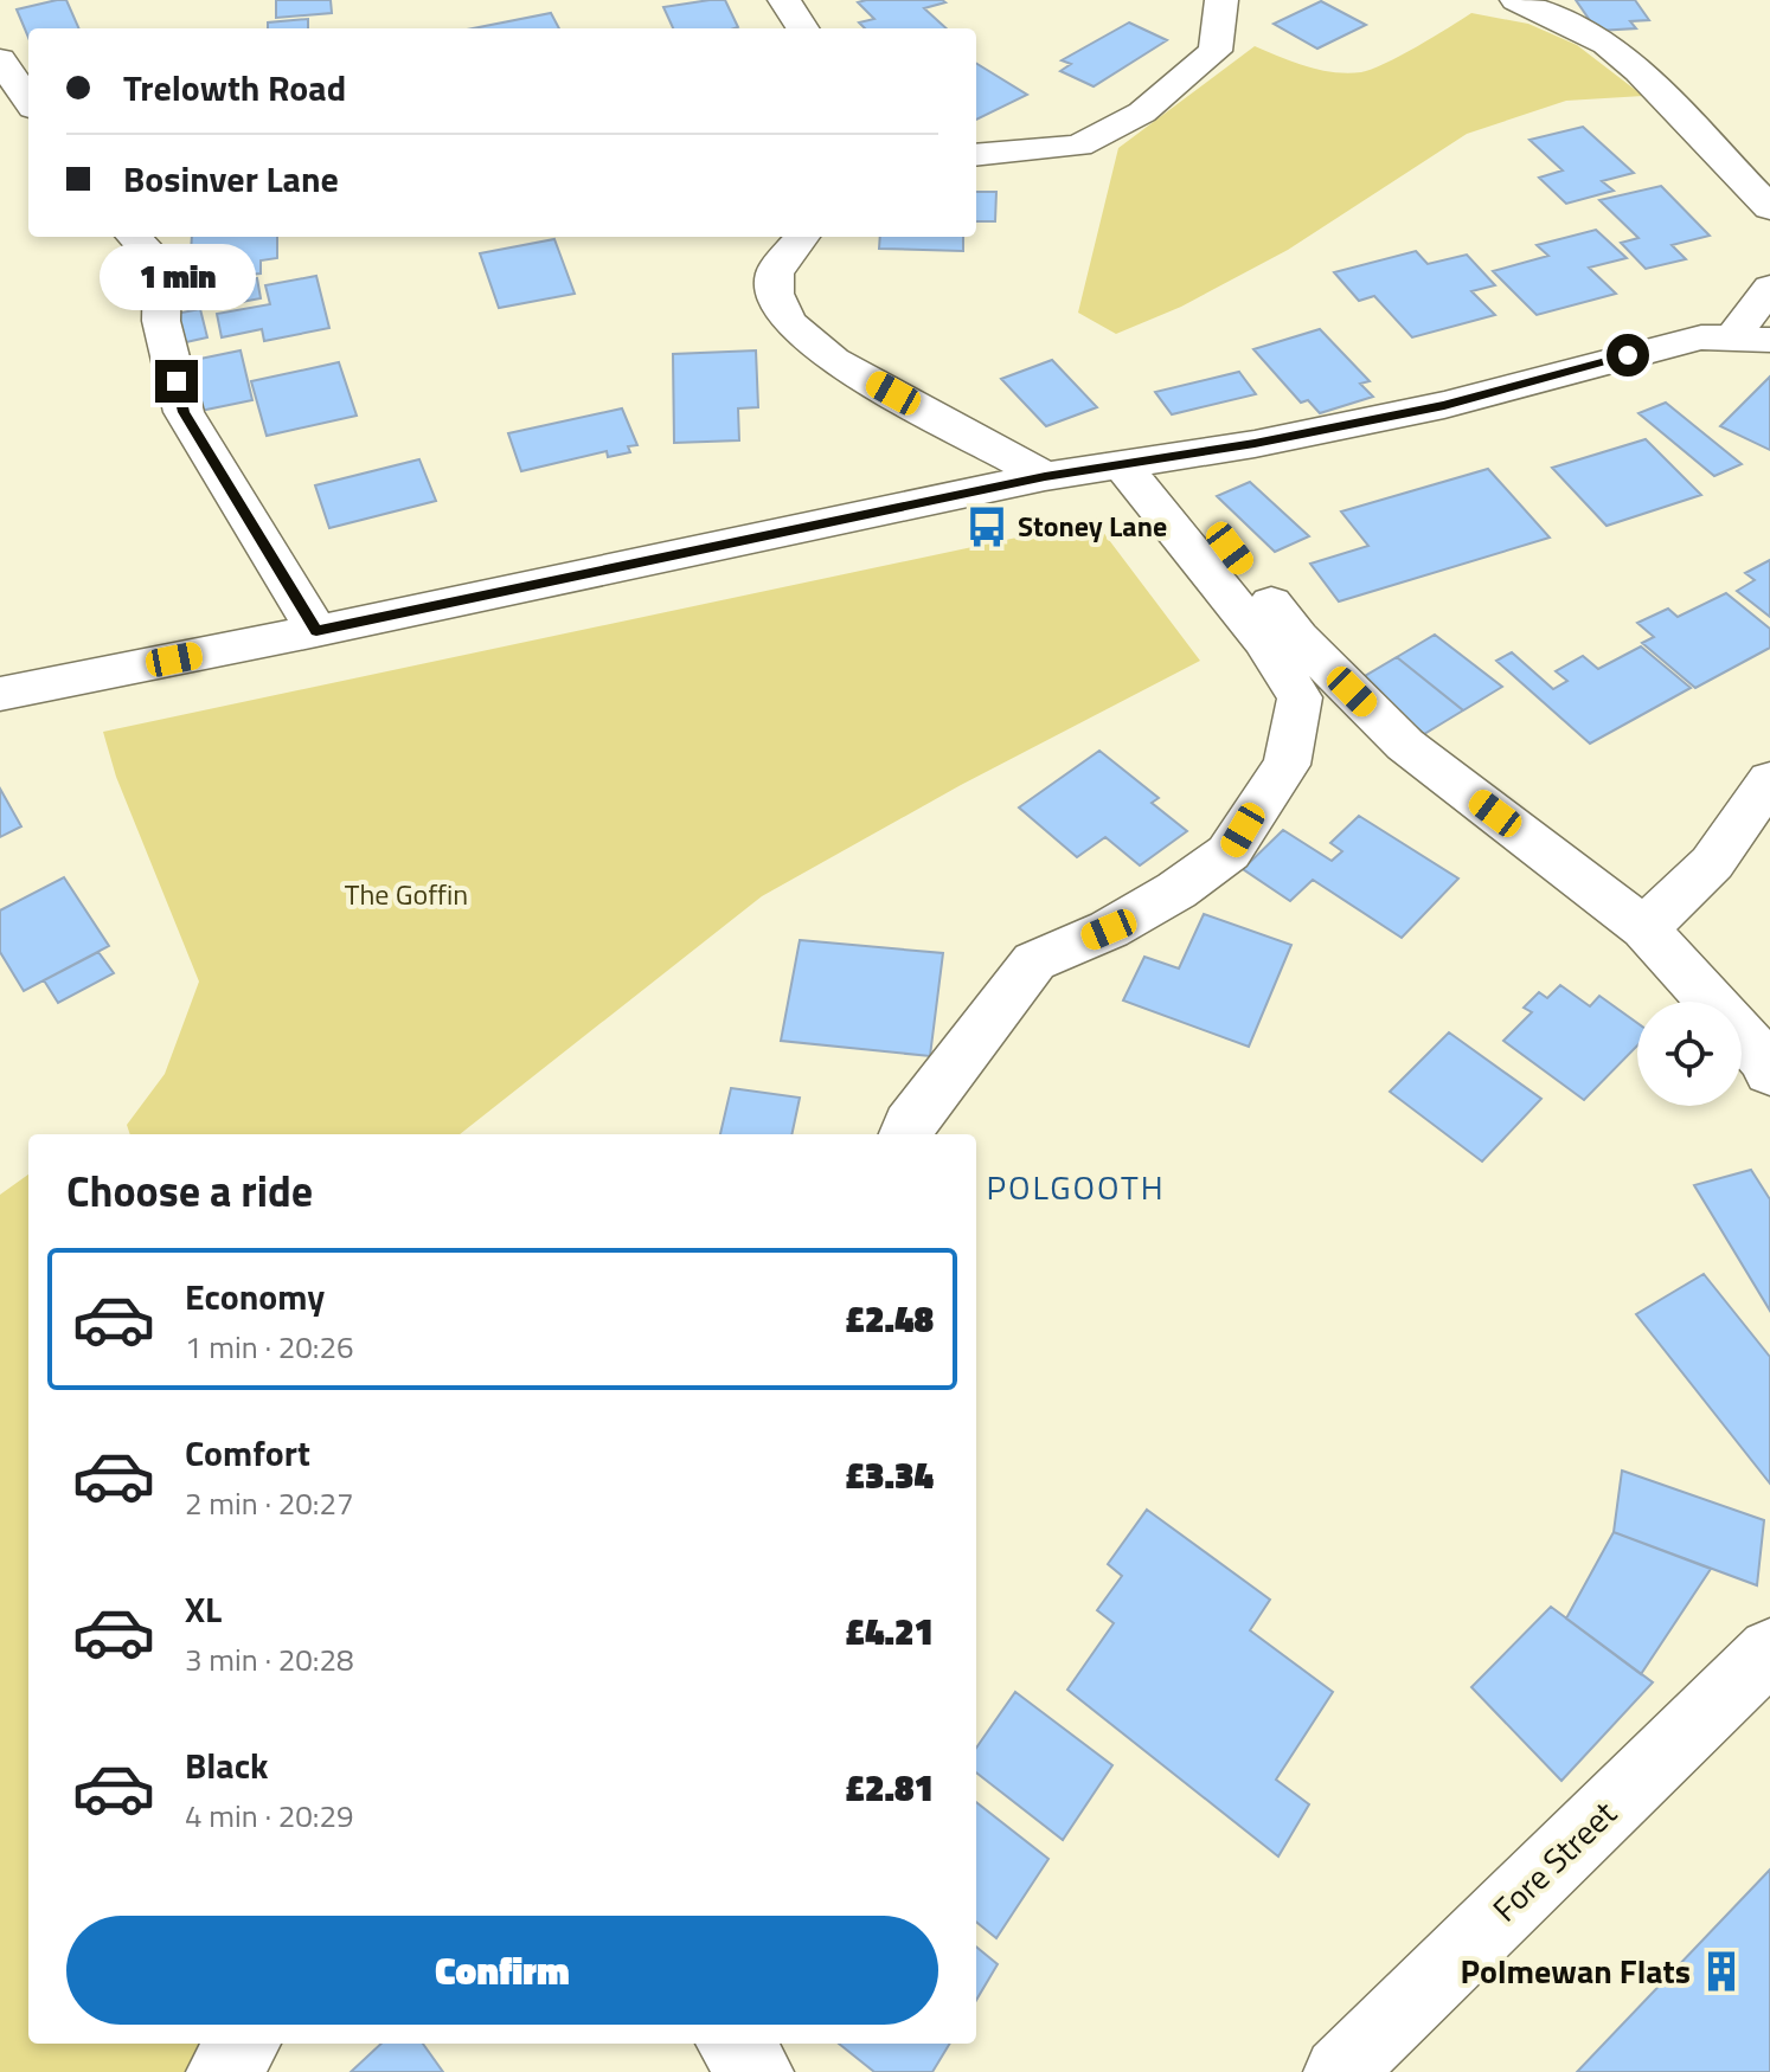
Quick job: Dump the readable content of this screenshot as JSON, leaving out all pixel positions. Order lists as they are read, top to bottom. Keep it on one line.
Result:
{"streets":{"street":["Fore Street"]},"districts":["POLGOOTH"],"parks":["The Goffin"],"places":{"bus stop":["Stoney Lane"],"building":["Polmewan Flats"]},"page":{"banner":["Trelowth Road","Bosinver Lane"],"bubble":"1 min","heading":"Choose a ride","list":[{"name":"Economy","note":"1 min · 20:26","value":"£2.48"},{"name":"Comfort","note":"2 min · 20:27","value":"£3.34"},{"name":"XL","note":"3 min · 20:28","value":"£4.21"},{"name":"Black","note":"4 min · 20:29","value":"£2.81"}],"buttons":"Confirm"}}
